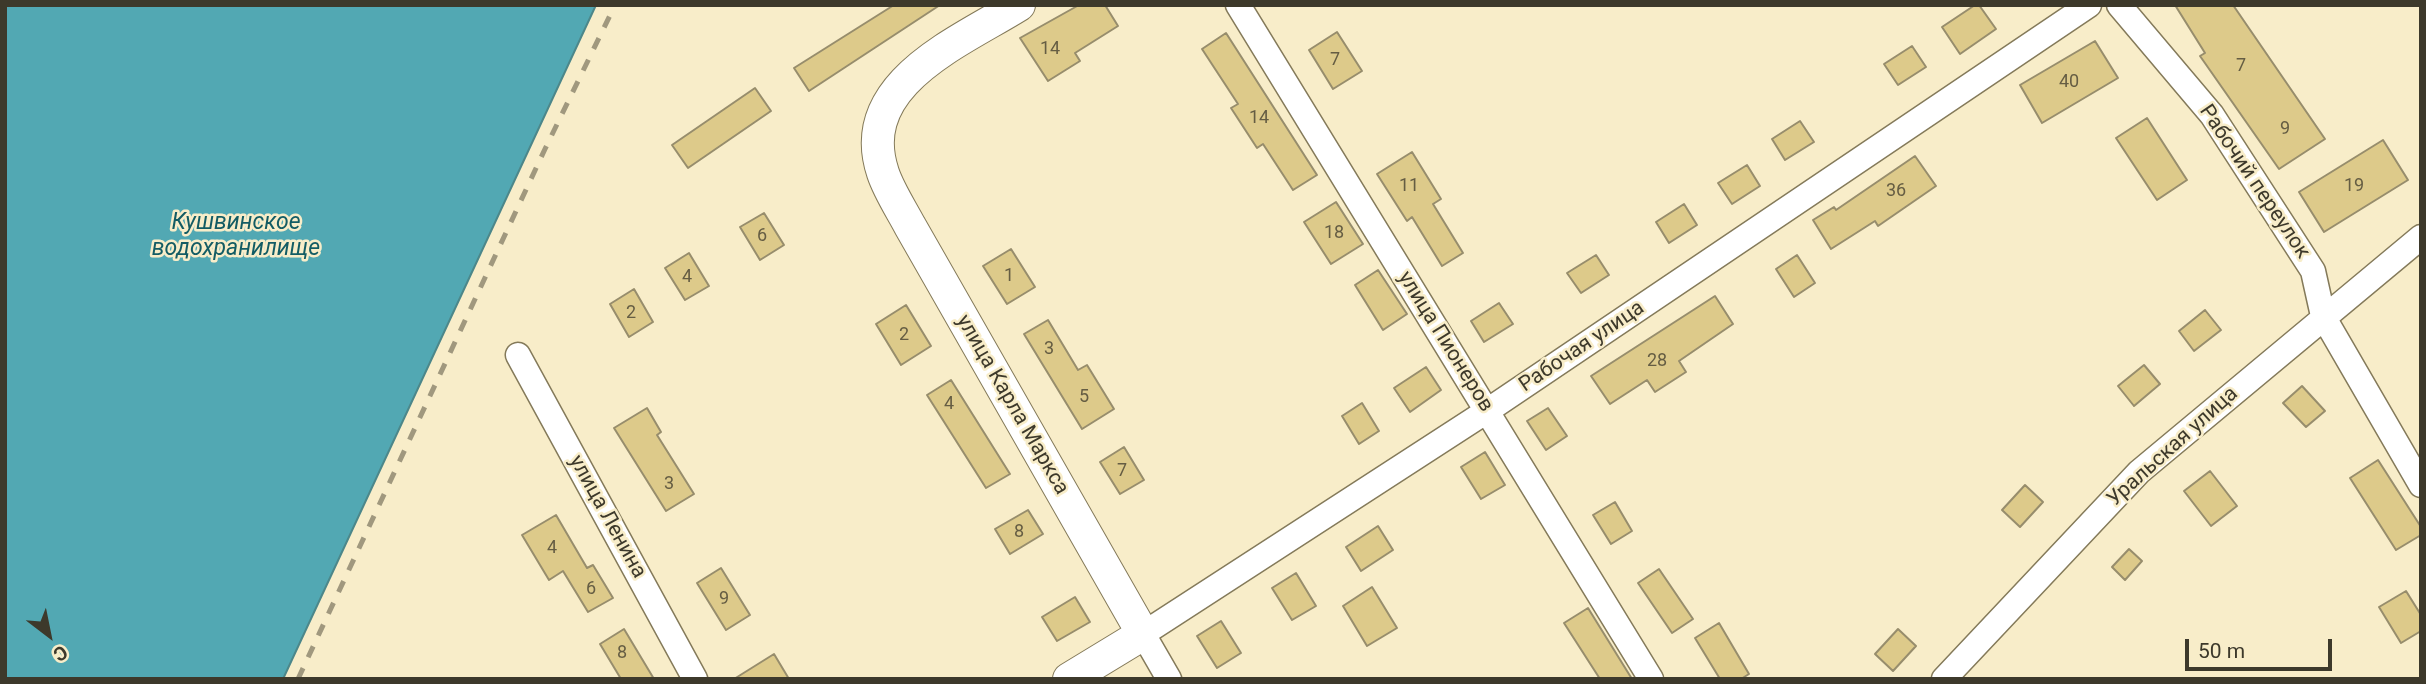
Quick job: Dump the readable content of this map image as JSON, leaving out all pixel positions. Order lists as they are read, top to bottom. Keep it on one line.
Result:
{"streets":{"main road":["Рабочая улица","улица Карла Маркса"],"street":["Рабочий переулок","улица Пионеров","Уральская улица","улица Ленина"]},"crossings":[["Рабочий переулок","Уральская улица"],["улица Пионеров","Рабочая улица"],["Рабочая улица","улица Карла Маркса"]],"water":["Кушвинское водохранилище"],"house_numbers":["14","7","7","40","14","9","11","19","36","18","6","1","4","2","2","3","28","5","4","7","3","8","4","6","9","8"],"scale_bar":"50 m","north":"bottom right"}
